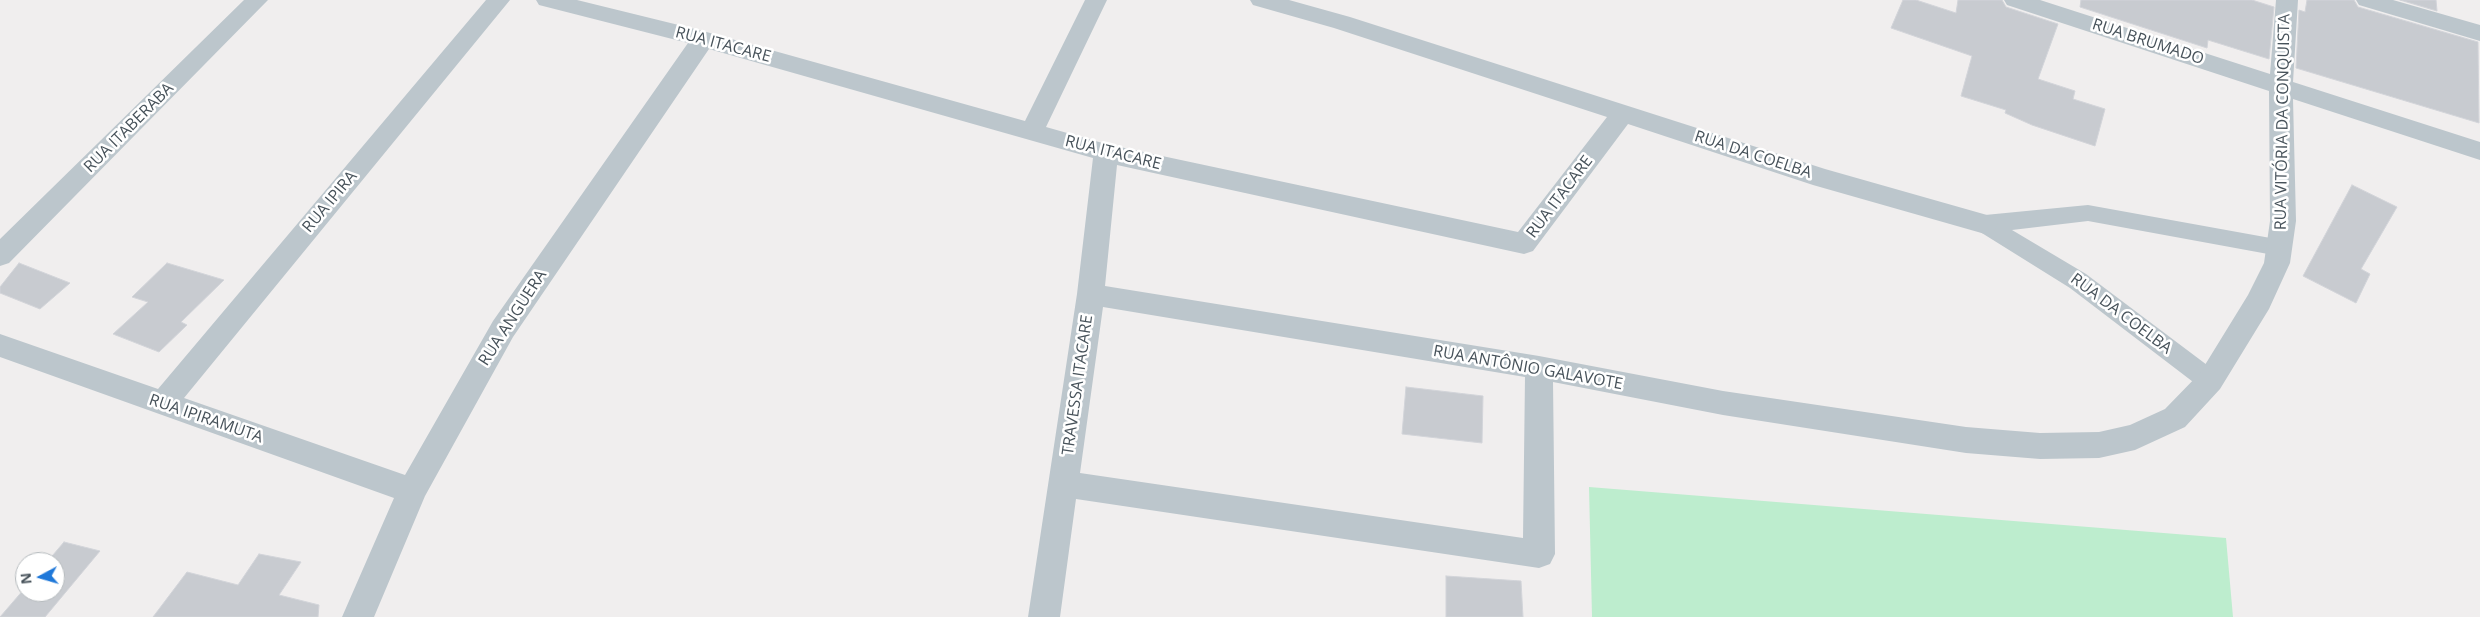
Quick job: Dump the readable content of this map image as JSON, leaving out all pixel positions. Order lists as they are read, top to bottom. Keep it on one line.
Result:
{"streets":{"street":["RUA BRUMADO","RUA ITACARE","RUA VITÓRIA DA CONQUISTA","RUA ITABERABA","RUA DA COELBA","RUA IPIRA","RUA ANGUERA","RUA ANTÔNIO GALAVOTE","TRAVESSA ITACARE","RUA IPIRAMUTA"]},"crossings":[["RUA BRUMADO","RUA VITÓRIA DA CONQUISTA"],["RUA ITACARE","RUA DA COELBA"],["RUA ITACARE","RUA ANGUERA"],["RUA ITACARE","TRAVESSA ITACARE"],["RUA VITÓRIA DA CONQUISTA","RUA DA COELBA"],["RUA VITÓRIA DA CONQUISTA","RUA ANTÔNIO GALAVOTE"],["RUA IPIRA","RUA IPIRAMUTA"],["RUA ANGUERA","RUA IPIRAMUTA"],["RUA ANTÔNIO GALAVOTE","TRAVESSA ITACARE"]],"north":"left"}
